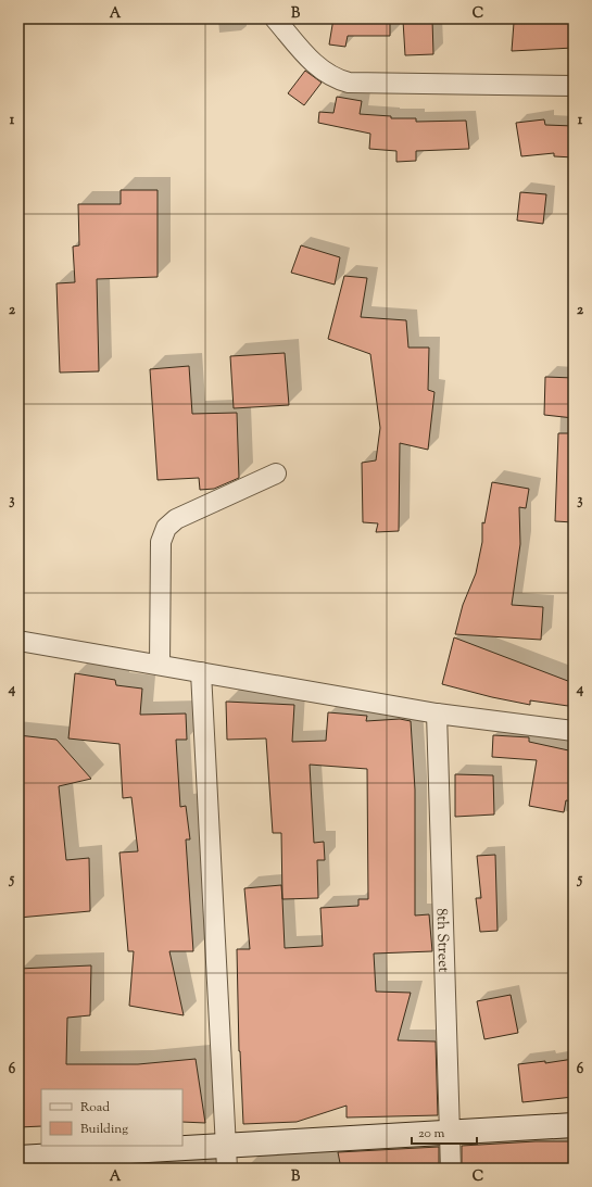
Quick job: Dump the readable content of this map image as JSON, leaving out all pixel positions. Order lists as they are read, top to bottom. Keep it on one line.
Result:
{"streets":{"street":["8th Street"]},"legend":["Road","Building"],"scale_bar":"20 m","grid":{"columns":["A","B","C"],"rows":["1","2","3","4","5","6"]}}
